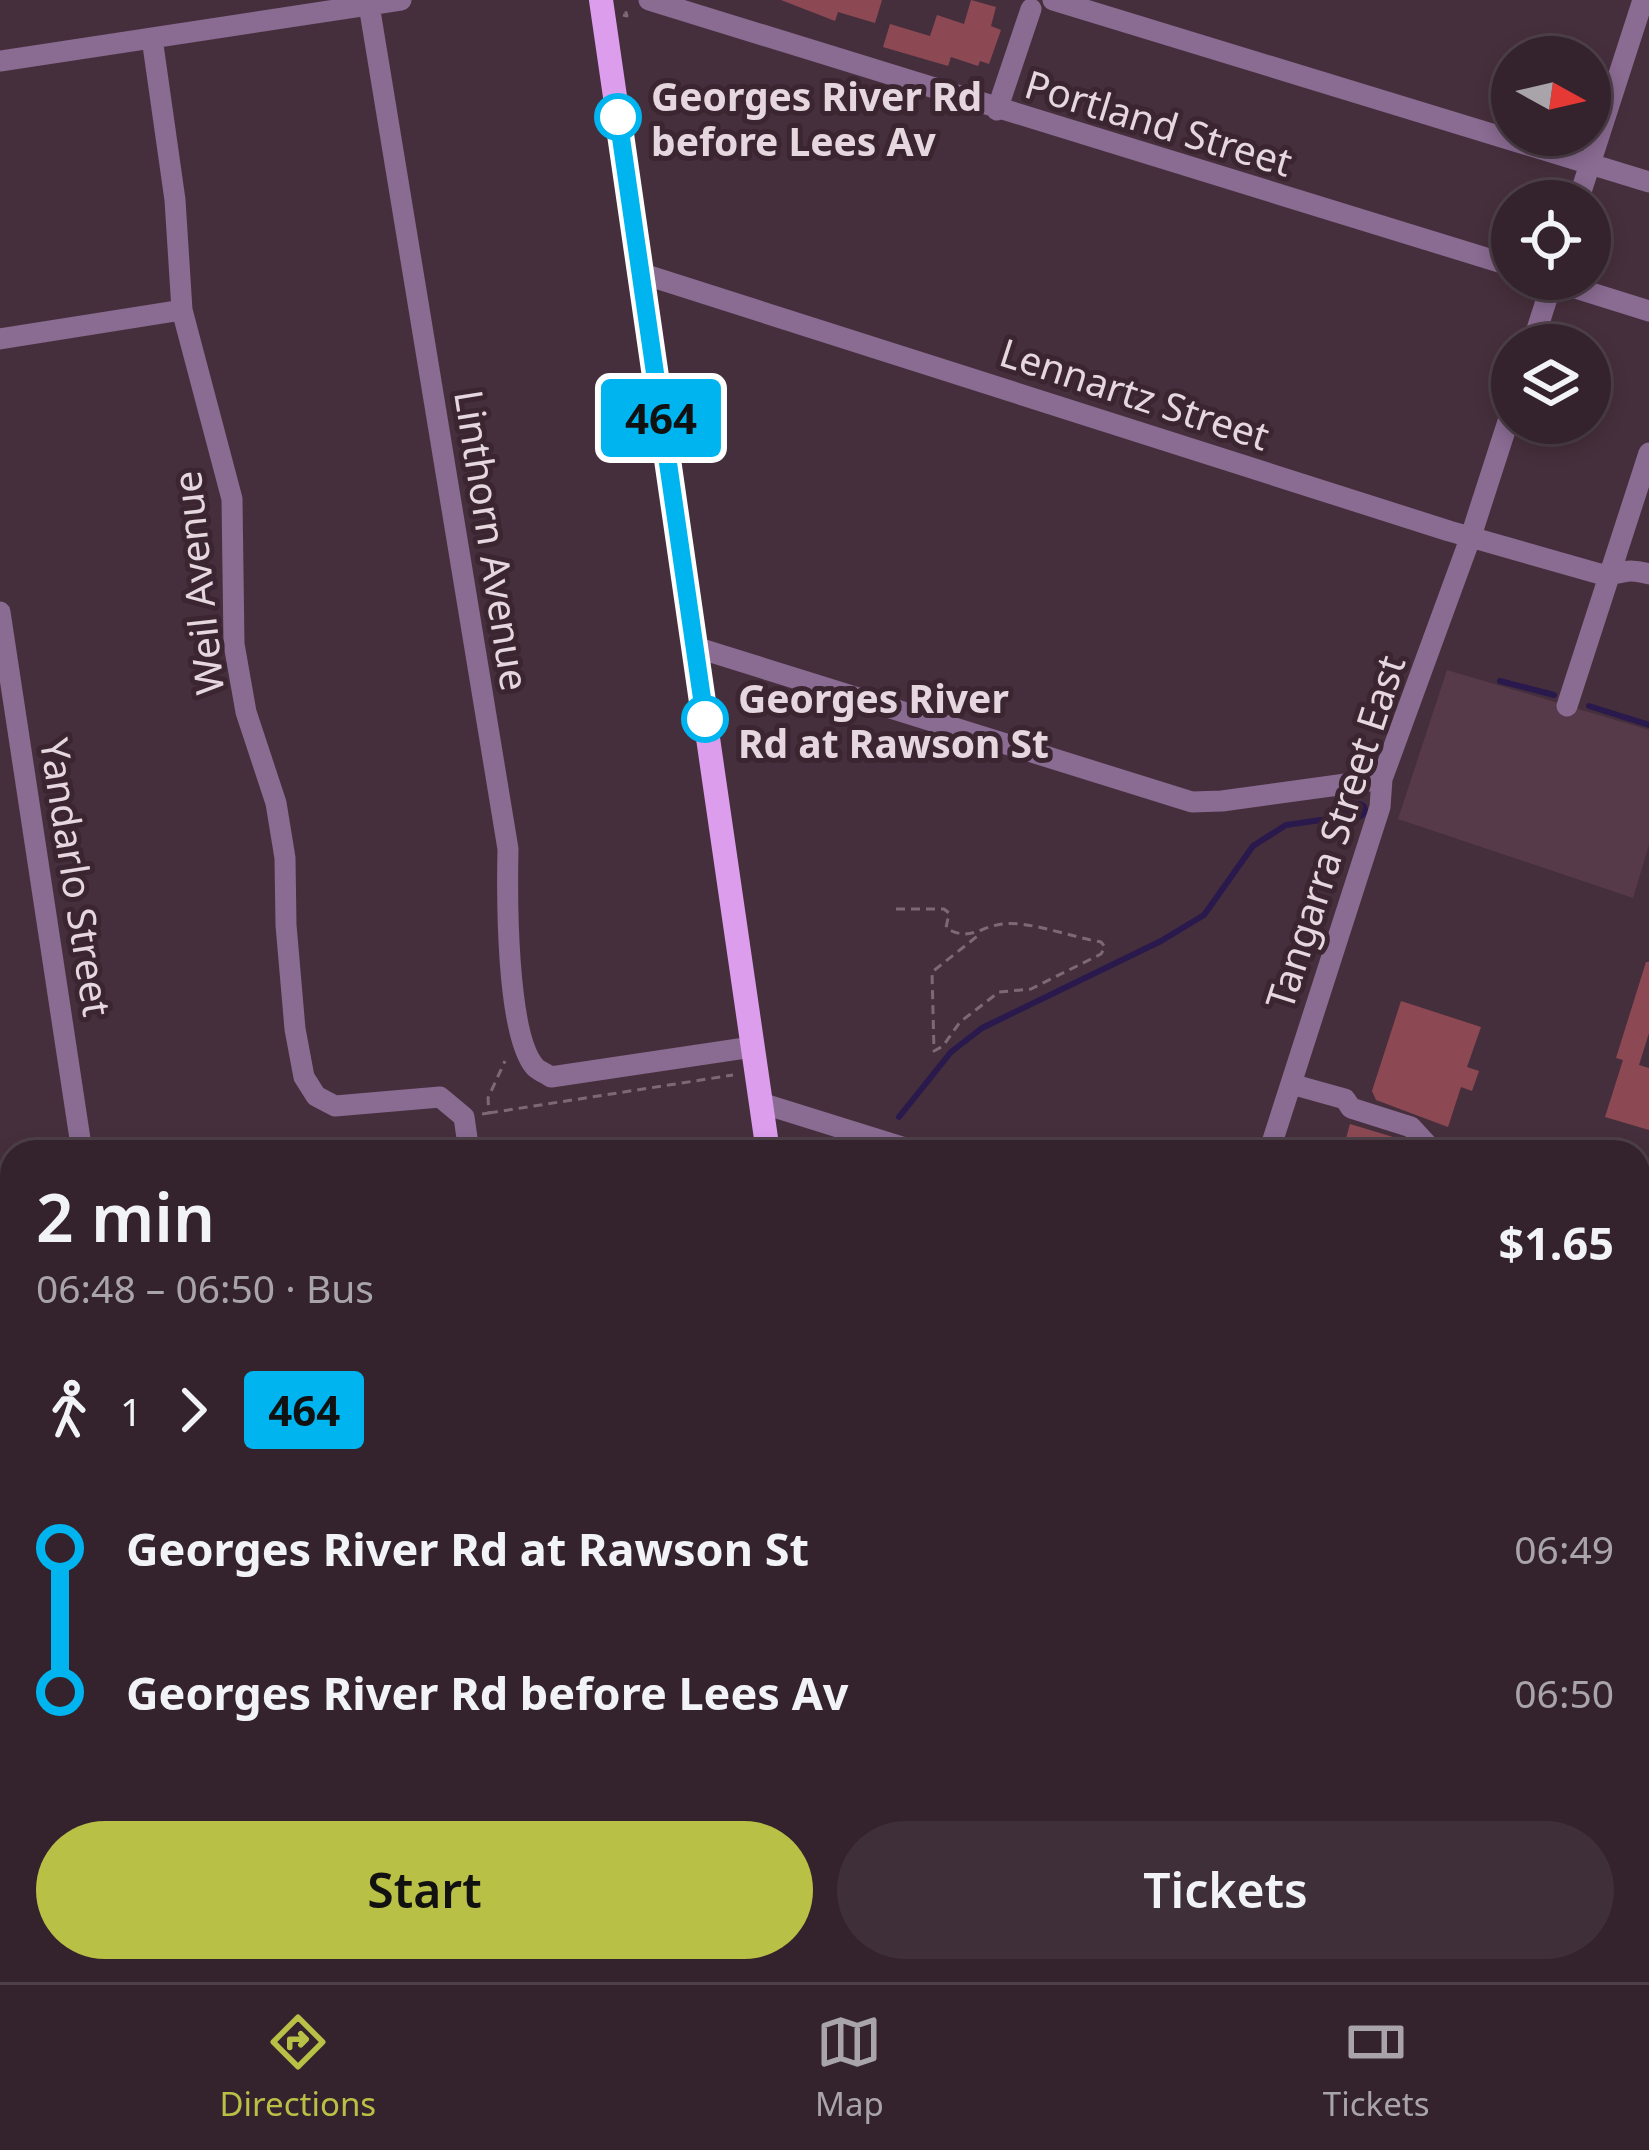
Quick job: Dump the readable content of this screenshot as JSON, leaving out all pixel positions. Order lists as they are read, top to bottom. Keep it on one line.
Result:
{"streets":{"street":["Portland Street","Lennartz Street","Linthorn Avenue","Weil Avenue","Tangarra Street East","Yandarlo Street"]},"crossings":[["Lennartz Street","Tangarra Street East"]],"places":["Georges River Rd before Lees Av","Georges River Rd at Rawson St"],"lines":["bus line 464"],"north":"right","page":{"on_map":"464","heading":["2 min","06:48 – 06:50 · Bus","$1.65"],"legs":["1","464"],"list":[{"name":"Georges River Rd at Rawson St","value":"06:49"},{"name":"Georges River Rd before Lees Av","value":"06:50"}],"buttons":["Start","Tickets"],"tabs":["Directions","Map","Tickets"]}}
